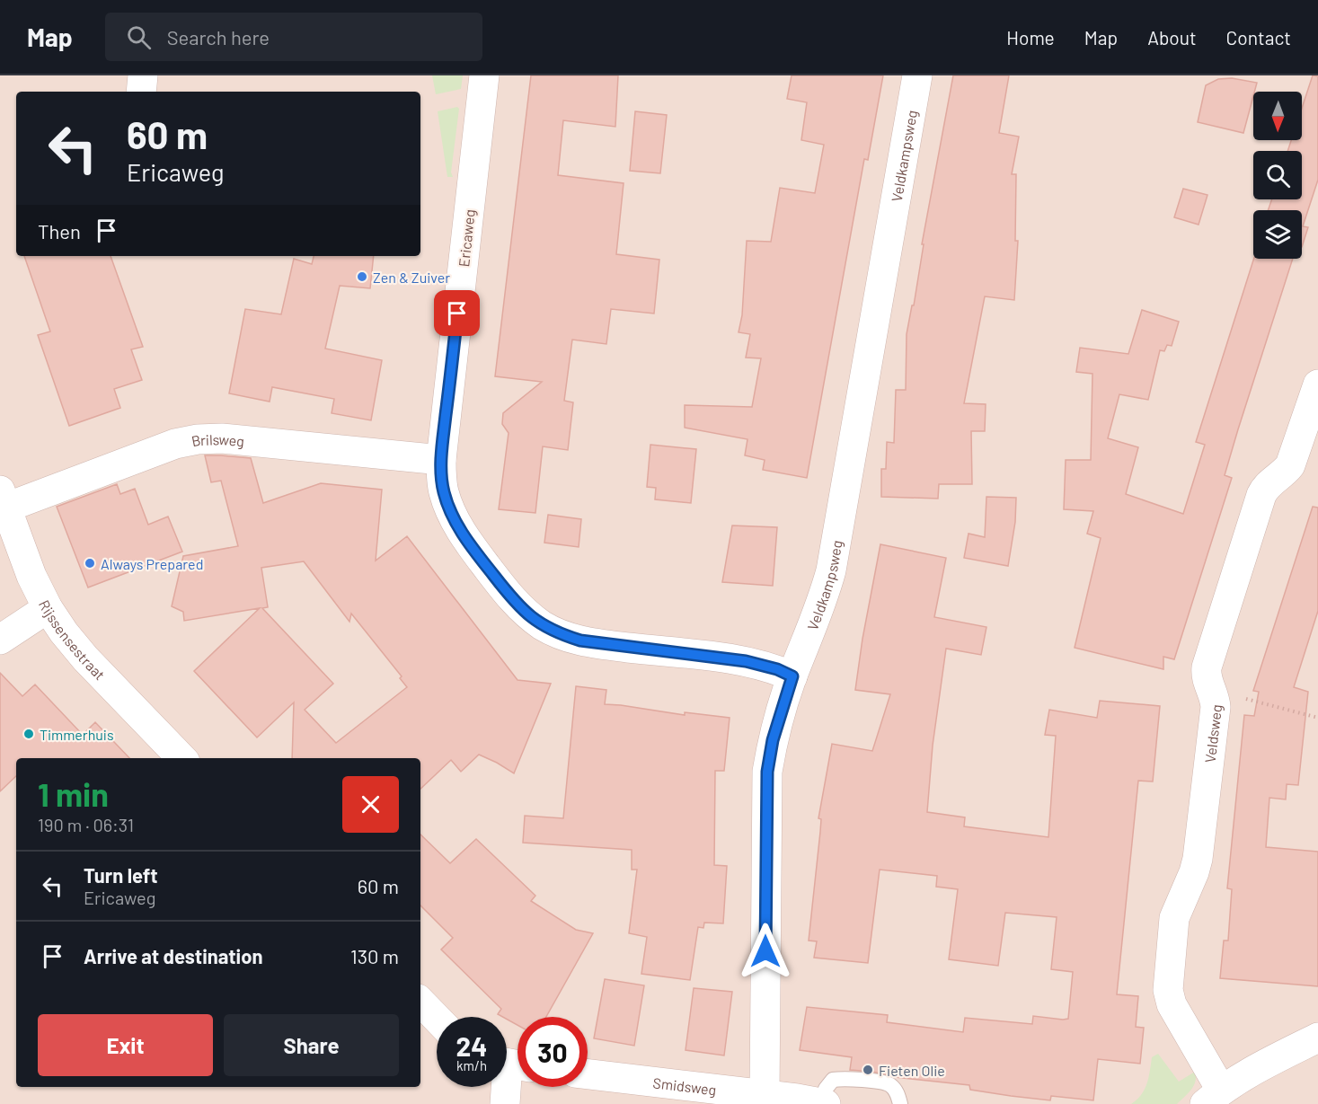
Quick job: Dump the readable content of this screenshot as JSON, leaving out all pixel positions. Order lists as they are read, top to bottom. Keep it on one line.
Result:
{"streets":{"street":["Veldkampsweg","Ericaweg","Brilsweg","Rijssensestraat","Veldsweg","Smidsweg"]},"crossings":[["Veldkampsweg","Ericaweg"],["Veldkampsweg","Smidsweg"],["Ericaweg","Brilsweg"],["Brilsweg","Rijssensestraat"]],"places":["Zen & Zuiver","Always Prepared","Timmerhuis","Fieten Olie"],"north":"bottom","page":{"header":"Map","search":"Search here","nav":["Home","Map","About","Contact"],"turn":["60 m","Ericaweg"],"then":"Then","heading":["1 min","190 m · 06:31"],"list":[{"name":"Turn left","note":"Ericaweg","value":"60 m"},{"name":"Arrive at destination","value":"130 m"}],"buttons":["Exit","Share"],"speed":"24 km/h","limit":"30"}}
